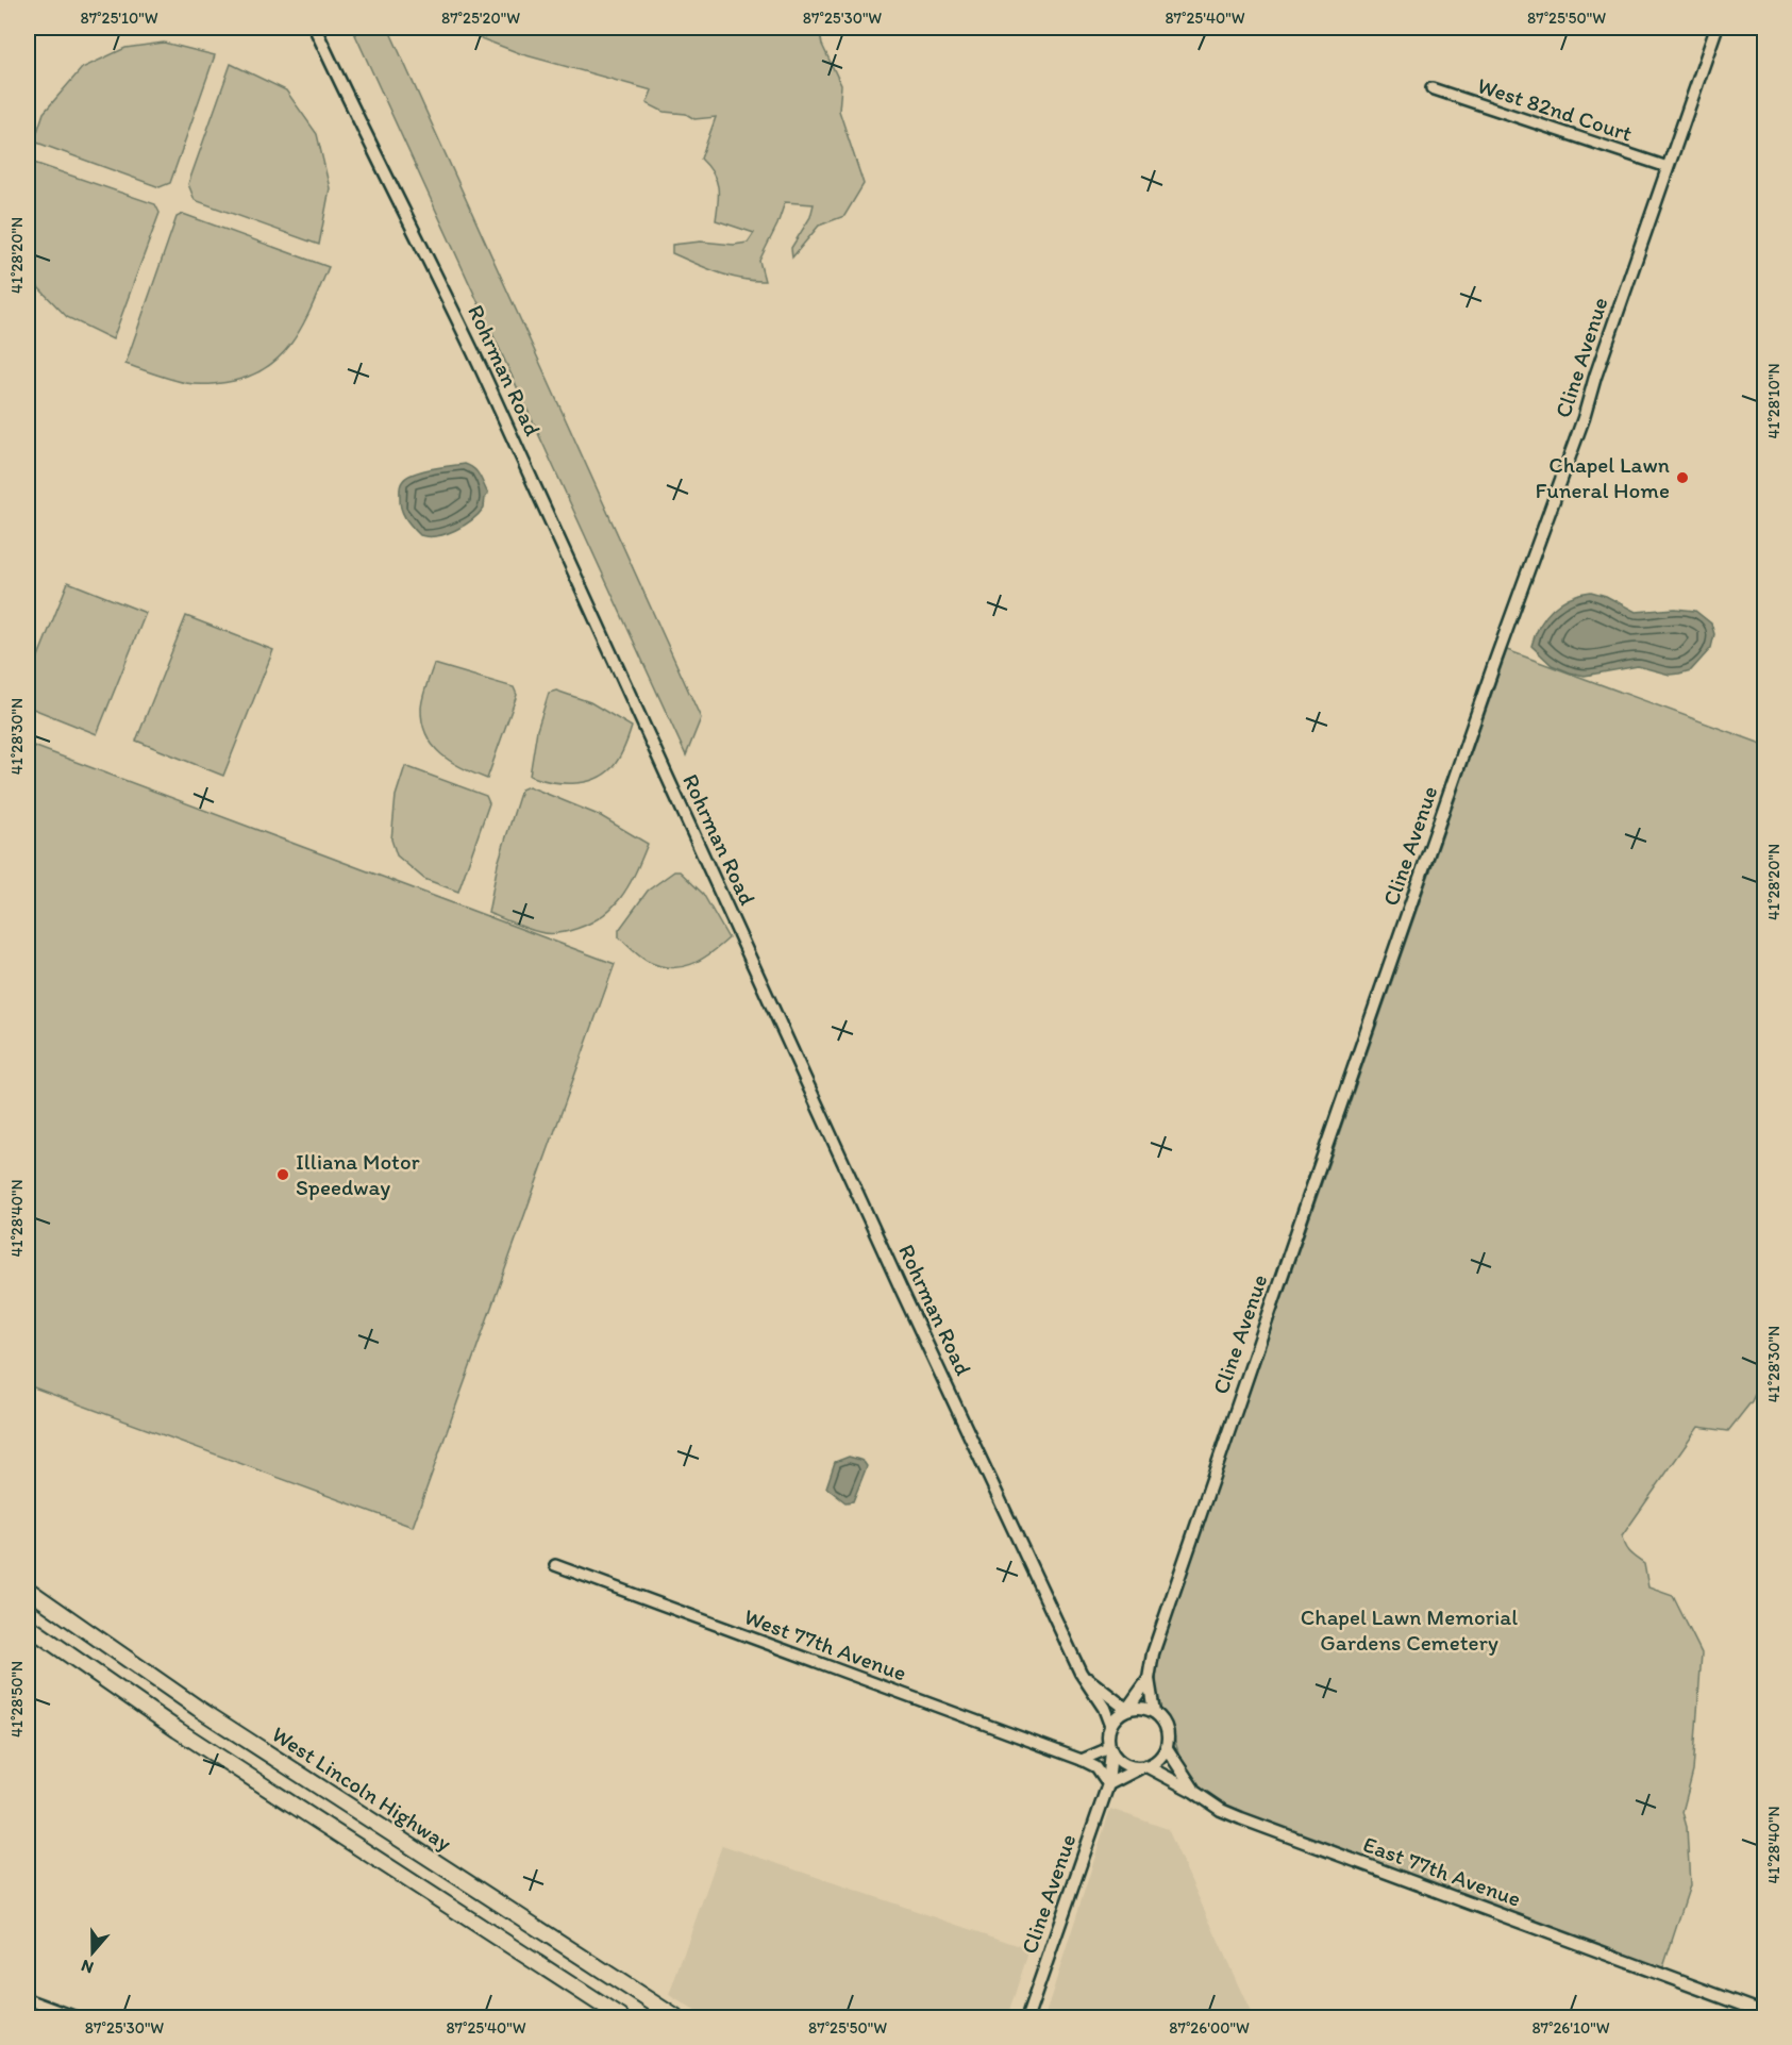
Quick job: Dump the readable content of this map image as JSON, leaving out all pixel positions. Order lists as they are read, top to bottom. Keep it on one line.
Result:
{"streets":{"main road":["West Lincoln Highway"],"street":["West 82nd Court","Cline Avenue","Rohrman Road","West 77th Avenue","East 77th Avenue"]},"crossings":[["West 82nd Court","Cline Avenue"],["Cline Avenue","Rohrman Road"],["Cline Avenue","West 77th Avenue"],["Cline Avenue","East 77th Avenue"],["Rohrman Road","East 77th Avenue"]],"parks":["Chapel Lawn Memorial Gardens Cemetery"],"places":["Chapel Lawn Funeral Home","Illiana Motor Speedway"],"north":"bottom","coordinates":["87°25'10\"W","87°25'20\"W","87°25'30\"W","87°25'40\"W","87°25'50\"W","41°28'20\"N","41°28'10\"N","41°28'30\"N","41°28'40\"N","41°28'50\"N","87°26'00\"W","87°26'10\"W"]}
